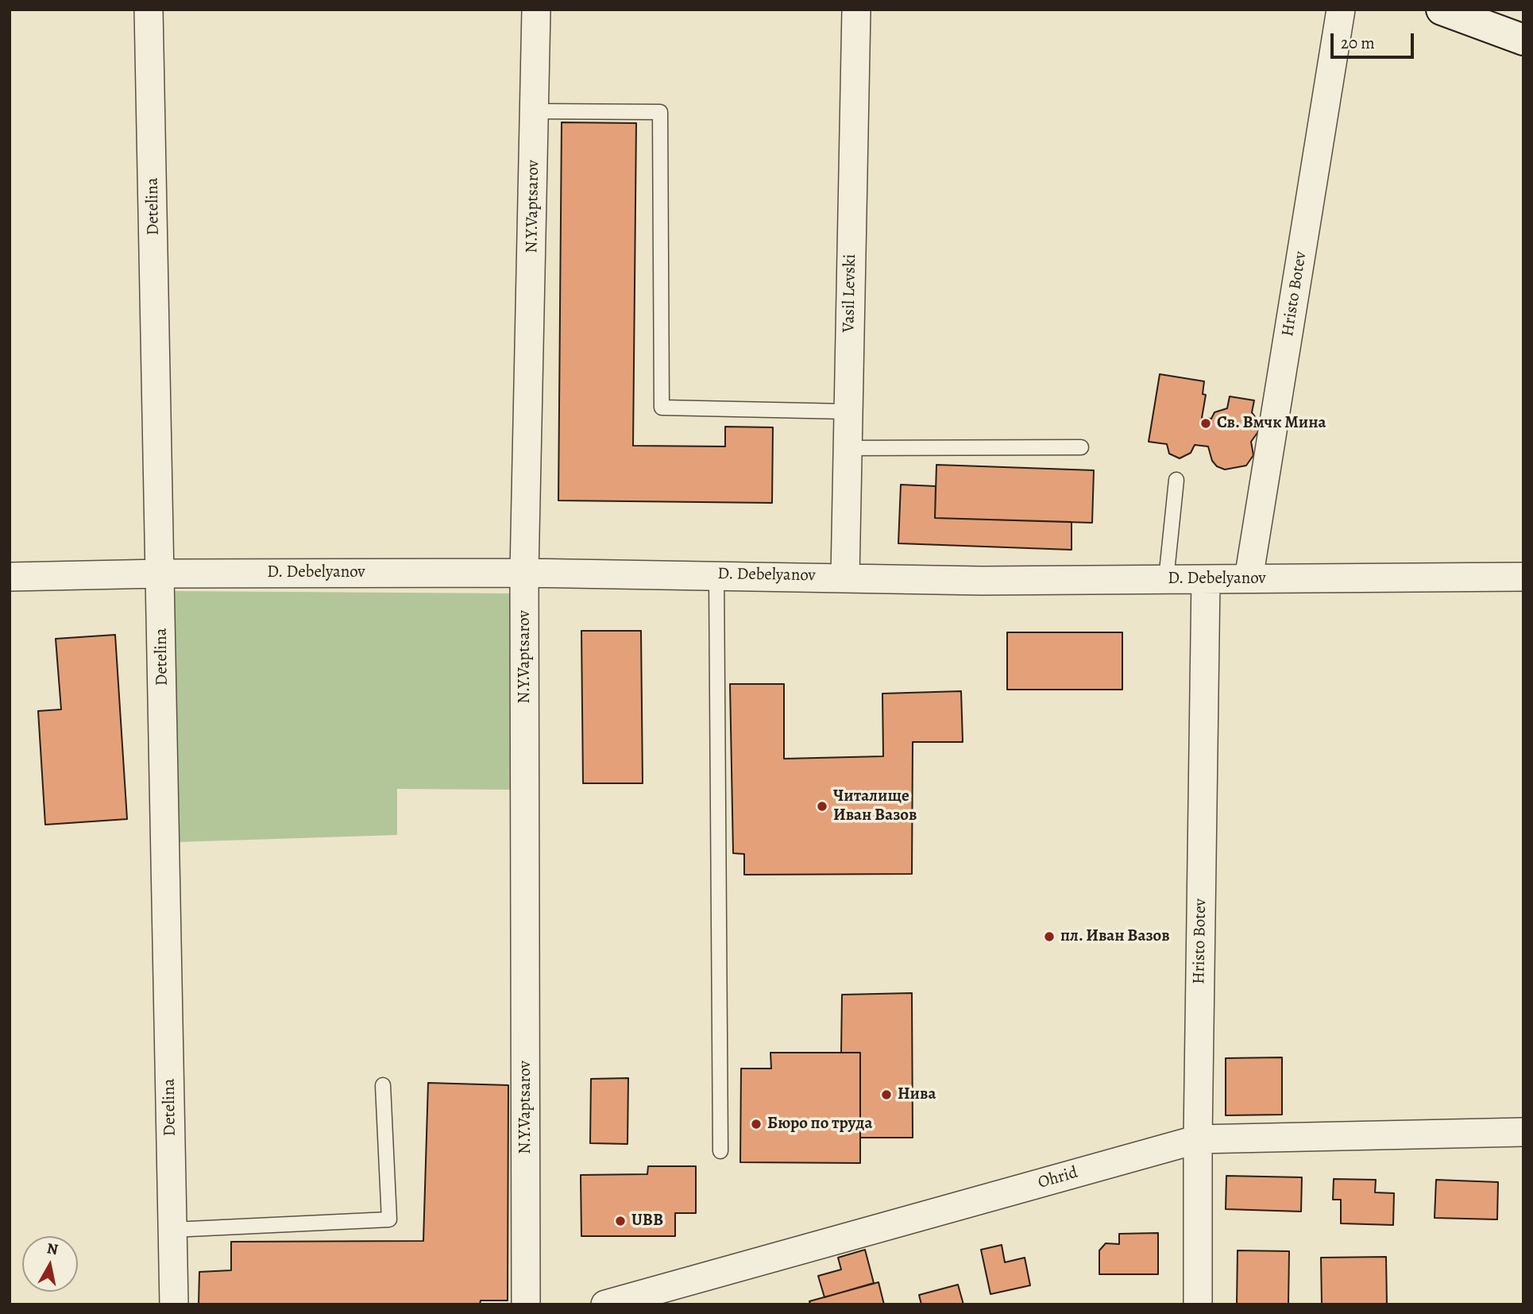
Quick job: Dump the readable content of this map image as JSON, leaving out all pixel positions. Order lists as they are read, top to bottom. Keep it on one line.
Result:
{"streets":{"street":["Detelina","N.Y.Vaptsarov","Vasil Levski","Hristo Botev","D. Debelyanov","Ohrid"]},"crossings":[["Detelina","D. Debelyanov"],["N.Y.Vaptsarov","D. Debelyanov"],["Vasil Levski","D. Debelyanov"],["Hristo Botev","D. Debelyanov"],["Hristo Botev","Ohrid"]],"places":["Св. Вмчк Мина","Читалище Иван Вазов","пл. Иван Вазов","Нива","Бюро по труда","UBB"],"scale_bar":"20 m","north":"top"}
